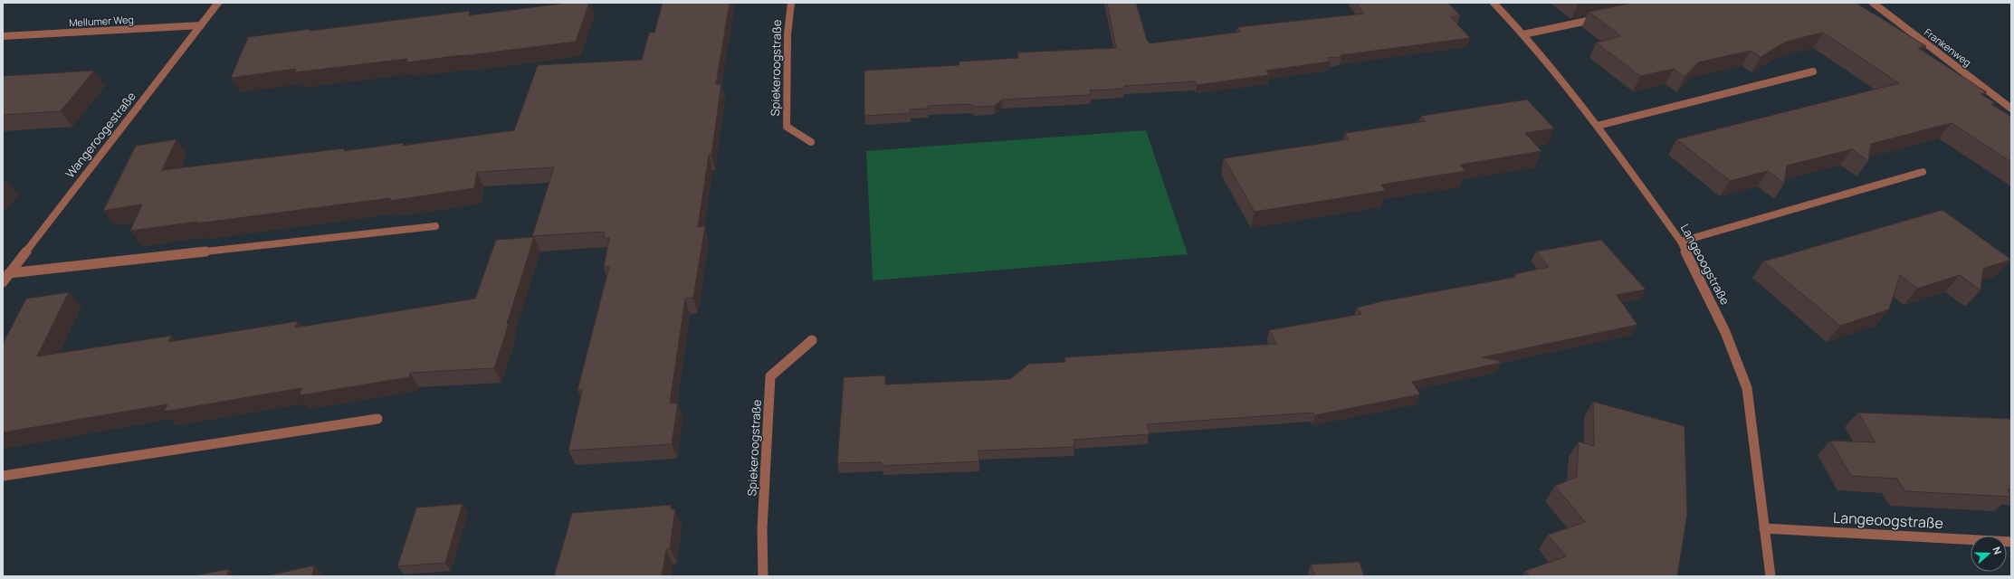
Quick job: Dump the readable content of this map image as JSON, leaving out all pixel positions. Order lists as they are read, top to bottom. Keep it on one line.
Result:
{"streets":{"street":["Mellumer Weg","Frankenweg","Spiekeroogstraße","Wangeroogestraße","Langeoogstraße"]},"crossings":[["Mellumer Weg","Wangeroogestraße"]],"north":"right"}
